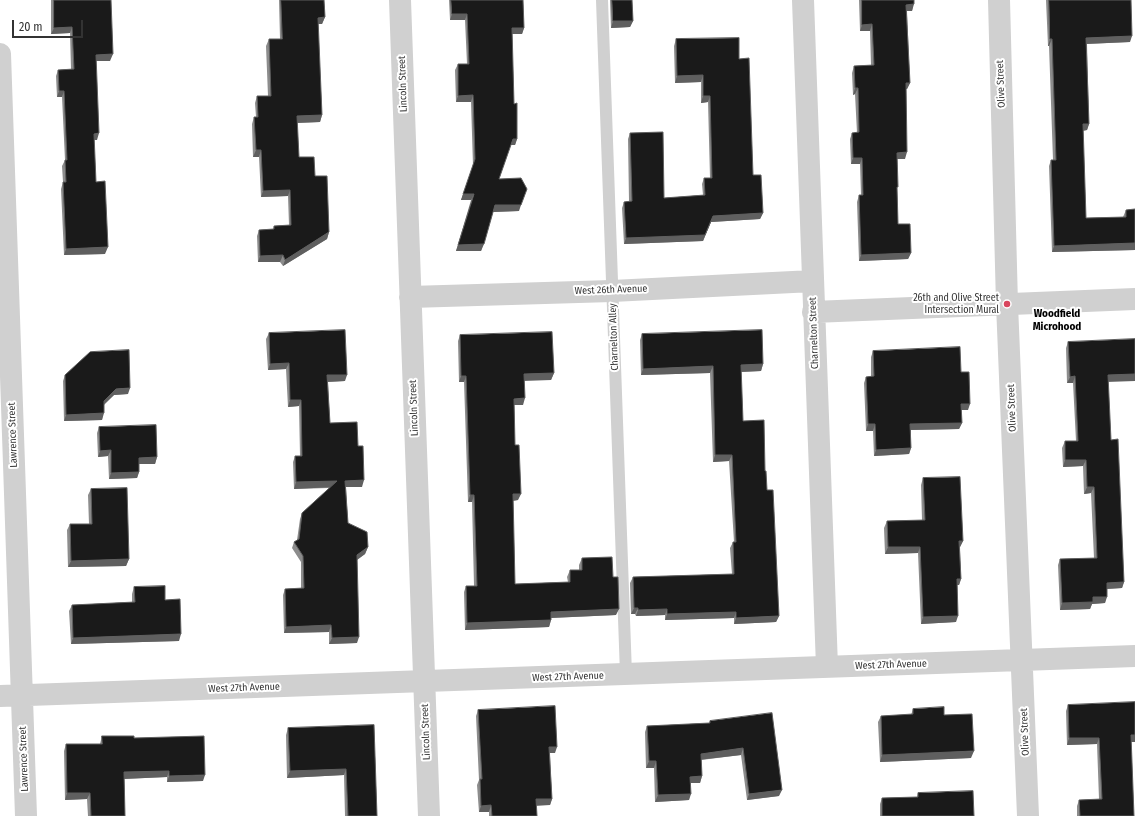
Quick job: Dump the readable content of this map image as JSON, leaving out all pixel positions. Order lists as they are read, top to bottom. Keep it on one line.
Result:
{"streets":{"street":["Lincoln Street","Olive Street","West 26th Avenue","Charnelton Street","Lawrence Street","West 27th Avenue"],"lane":["Charnelton Alley"]},"crossings":[["Lincoln Street","West 26th Avenue"],["Lincoln Street","West 27th Avenue"],["Olive Street","West 27th Avenue"],["West 26th Avenue","Charnelton Street"],["West 26th Avenue","Charnelton Alley"],["Charnelton Street","West 27th Avenue"],["Charnelton Alley","West 27th Avenue"],["Lawrence Street","West 27th Avenue"]],"districts":["Woodfield Microhood"],"places":["26th and Olive Street Intersection Mural"],"scale_bar":"20 m"}
